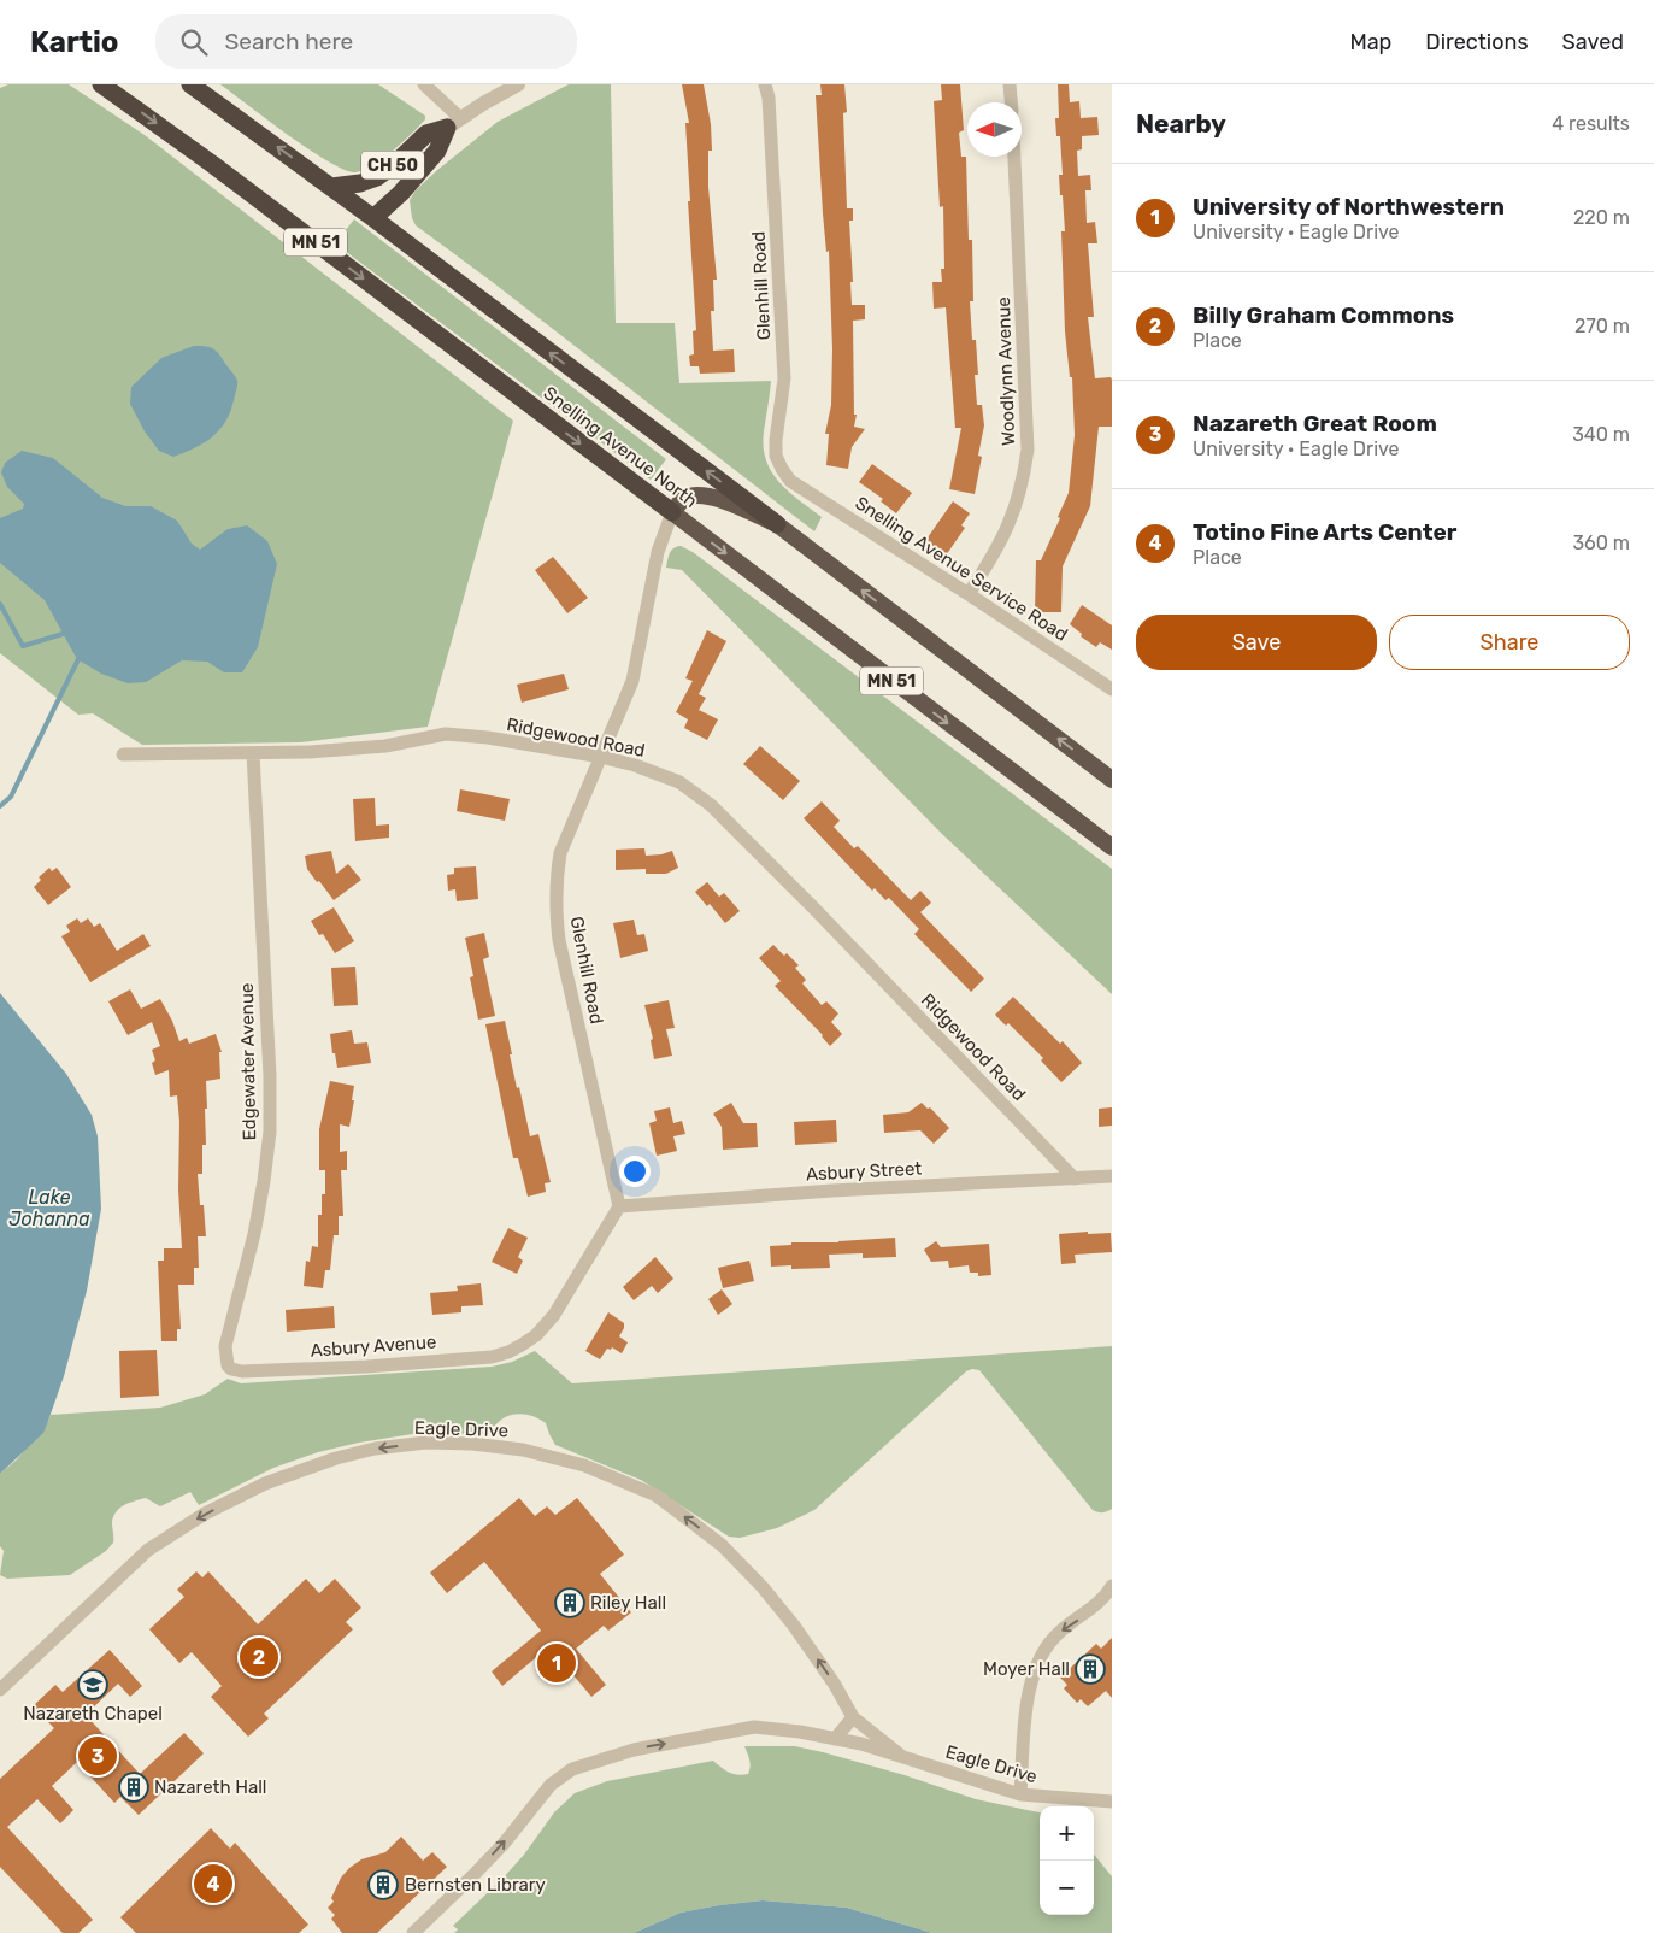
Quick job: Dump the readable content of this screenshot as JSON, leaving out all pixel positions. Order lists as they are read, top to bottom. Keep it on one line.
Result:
{"streets":{"highway":["CH 50","MN 51","Snelling Avenue North"],"street":["Glenhill Road","Woodlynn Avenue","Snelling Avenue Service Road","Ridgewood Road","Edgewater Avenue","Asbury Street","Asbury Avenue","Eagle Drive"]},"crossings":[["CH 50","MN 51"],["CH 50","Snelling Avenue North"],["MN 51","Snelling Avenue North"],["Glenhill Road","Snelling Avenue North"],["Glenhill Road","Snelling Avenue Service Road"],["Glenhill Road","Ridgewood Road"],["Glenhill Road","Asbury Street"],["Glenhill Road","Asbury Avenue"],["Woodlynn Avenue","Snelling Avenue Service Road"],["Ridgewood Road","Edgewater Avenue"],["Ridgewood Road","Asbury Street"],["Edgewater Avenue","Asbury Avenue"],["Asbury Street","Asbury Avenue"]],"water":["Lake Johanna"],"places":{"building":["Riley Hall","Moyer Hall","Nazareth Hall","Bernsten Library"],"school or university":["Nazareth Chapel"]},"north":"left","page":{"header":"Kartio","search":"Search here","nav":["Map","Directions","Saved"],"heading":["Nearby","4 results"],"list":[{"mark":"1","name":"University of Northwestern","note":"University · Eagle Drive","value":"220 m"},{"mark":"2","name":"Billy Graham Commons","note":"Place","value":"270 m"},{"mark":"3","name":"Nazareth Great Room","note":"University · Eagle Drive","value":"340 m"},{"mark":"4","name":"Totino Fine Arts Center","note":"Place","value":"360 m"}],"buttons":["Save","Share"],"pins":["2","1","3","4"],"map_buttons":["+","−"]}}
